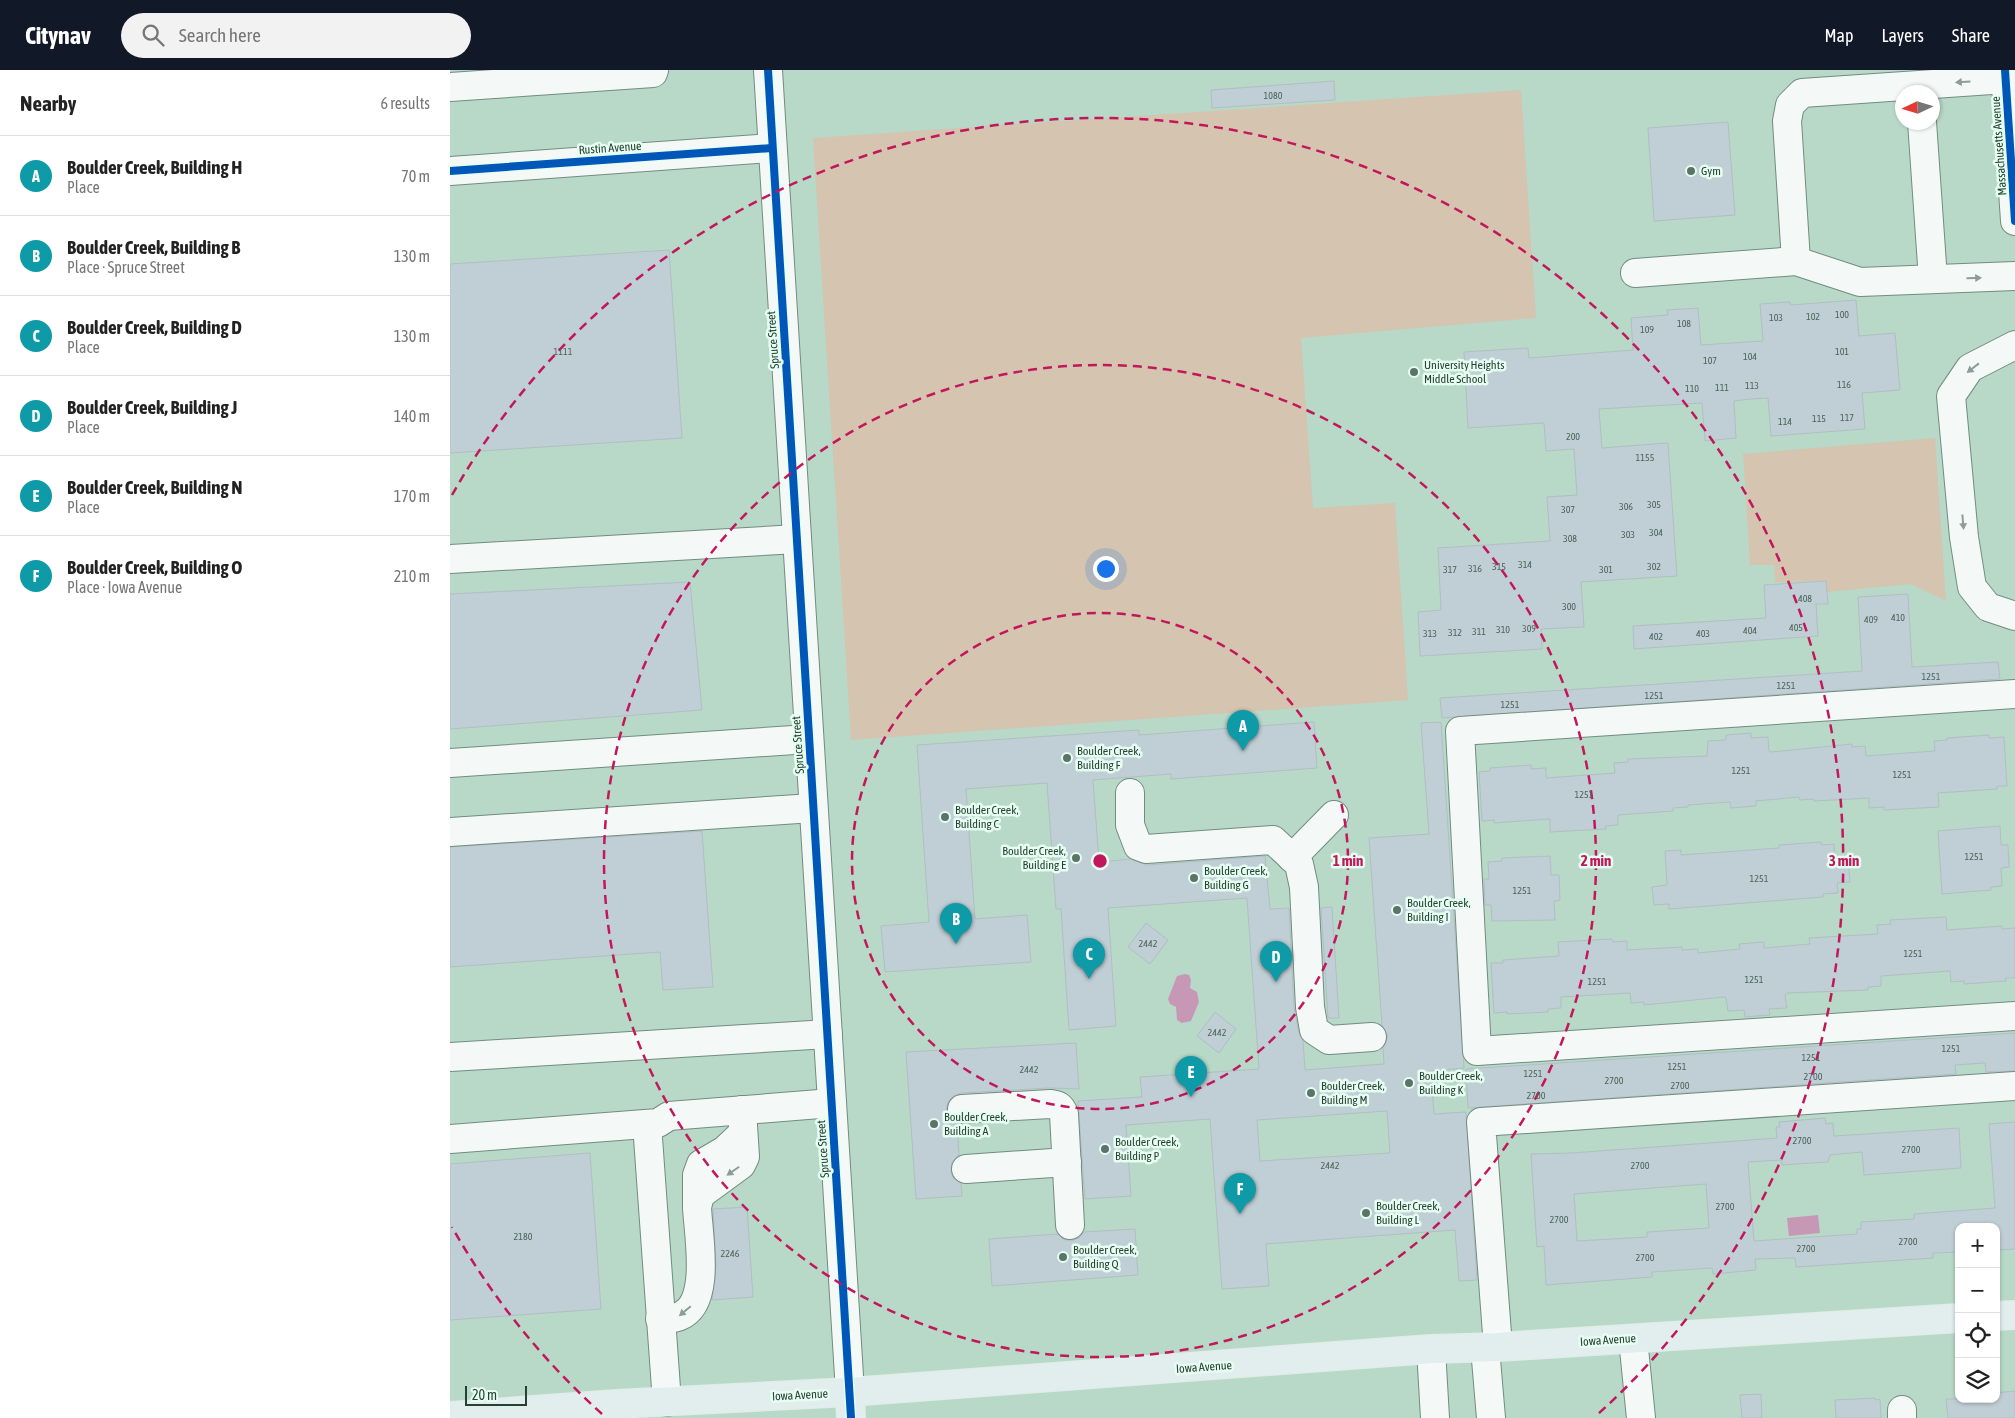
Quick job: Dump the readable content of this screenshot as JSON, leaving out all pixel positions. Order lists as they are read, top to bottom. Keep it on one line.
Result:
{"streets":{"main road":["Iowa Avenue"],"street":["Massachusetts Avenue","Rustin Avenue","Spruce Street"]},"crossings":[["Rustin Avenue","Spruce Street"],["Spruce Street","Iowa Avenue"]],"places":["Gym","University Heights Middle School","Boulder Creek, Building F","Boulder Creek, Building C","Boulder Creek, Building E","Boulder Creek, Building G","Boulder Creek, Building I","Boulder Creek, Building K","Boulder Creek, Building M","Boulder Creek, Building A","Boulder Creek, Building P","Boulder Creek, Building L","Boulder Creek, Building Q"],"house_numbers":["1080","100","102","103","108","109","1111","101","104","107","116","113","111","110","117","115","114","200","1155","305","306","307","304","303","308","314","315","302","316","317","301","408","300","410","409","405","309","310","404","311","312","313","403","402","1251","1251","1251","1251","1251","1251","1251","1251","1251","1251","2442","1251","1251","1251","2442","1251","1251","1251","2442","1251","2700","2700","2700","2700","2700","2700","2442","2700","2700","2700","2180","2700","2700","2246","2700"],"scale_bar":"20 m","north":"left","page":{"header":"Citynav","search":"Search here","nav":["Map","Layers","Share"],"heading":["Nearby","6 results"],"list":[{"mark":"A","name":"Boulder Creek, Building H","note":"Place","value":"70 m"},{"mark":"B","name":"Boulder Creek, Building B","note":"Place · Spruce Street","value":"130 m"},{"mark":"C","name":"Boulder Creek, Building D","note":"Place","value":"130 m"},{"mark":"D","name":"Boulder Creek, Building J","note":"Place","value":"140 m"},{"mark":"E","name":"Boulder Creek, Building N","note":"Place","value":"170 m"},{"mark":"F","name":"Boulder Creek, Building O","note":"Place · Iowa Avenue","value":"210 m"}],"pins":["A","B","C","D","E","F"],"map_buttons":["+","−"],"scale":"20 m"},"rings":["1 min","2 min","3 min"]}
